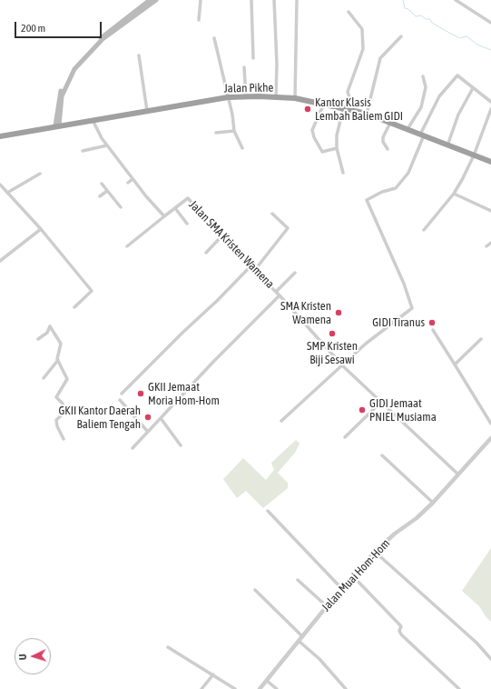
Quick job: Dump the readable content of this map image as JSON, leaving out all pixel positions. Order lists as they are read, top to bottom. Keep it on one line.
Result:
{"streets":{"highway":["Jalan Pikhe"],"street":["Jalan SMA Kristen Wamena","Jalan Muai Hom-Hom"]},"crossings":[["Jalan SMA Kristen Wamena","Jalan Muai Hom-Hom"]],"places":["Kantor Klasis Lembah Baliem GIDI","SMA Kristen Wamena","GIDI Tiranus","SMP Kristen Biji Sesawi","GKII Jemaat Moria Hom-Hom","GIDI Jemaat PNIEL Musiama","GKII Kantor Daerah Baliem Tengah"],"scale_bar":"200 m","north":"left"}
